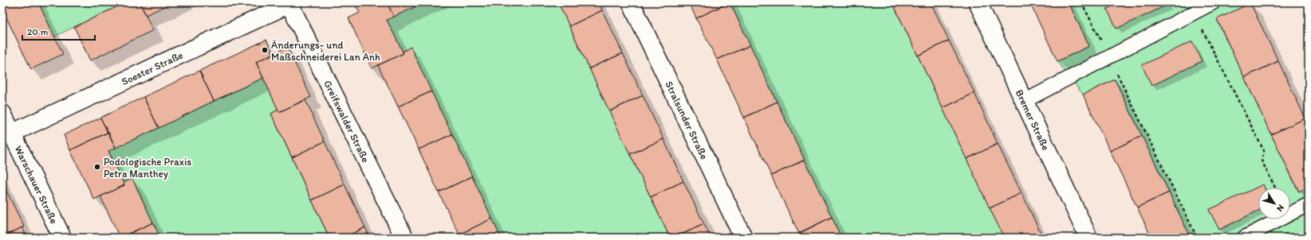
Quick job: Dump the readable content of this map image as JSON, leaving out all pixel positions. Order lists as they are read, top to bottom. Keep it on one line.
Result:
{"streets":{"street":["Soester Straße","Stralsunder Straße","Bremer Straße","Greifswalder Straße","Warschauer Straße"]},"crossings":[["Soester Straße","Greifswalder Straße"],["Soester Straße","Warschauer Straße"]],"places":["Änderungs- und Maßschneiderei Lan Anh","Podologische Praxis Petra Manthey"],"scale_bar":"20 m","north":"bottom right"}
